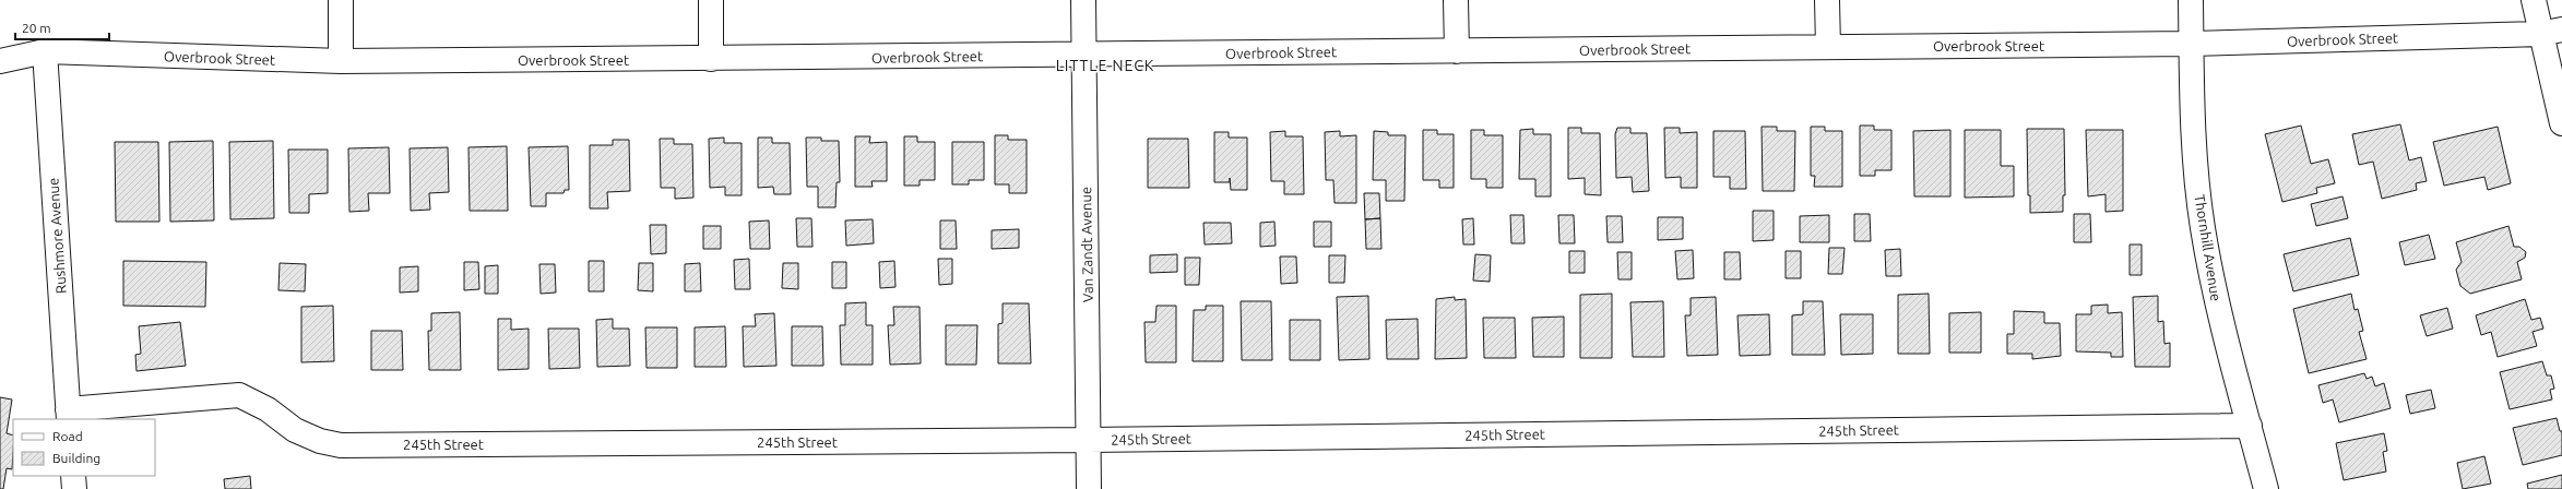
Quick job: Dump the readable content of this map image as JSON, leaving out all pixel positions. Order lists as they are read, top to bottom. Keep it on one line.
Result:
{"streets":{"street":["Overbrook Street","Rushmore Avenue","Van Zandt Avenue","Thornhill Avenue","245th Street"]},"crossings":[["Overbrook Street","Rushmore Avenue"],["Overbrook Street","Van Zandt Avenue"],["Overbrook Street","Thornhill Avenue"],["Rushmore Avenue","245th Street"],["Van Zandt Avenue","245th Street"],["Thornhill Avenue","245th Street"]],"districts":["LITTLE NECK"],"legend":["Road","Building"],"scale_bar":"20 m"}
